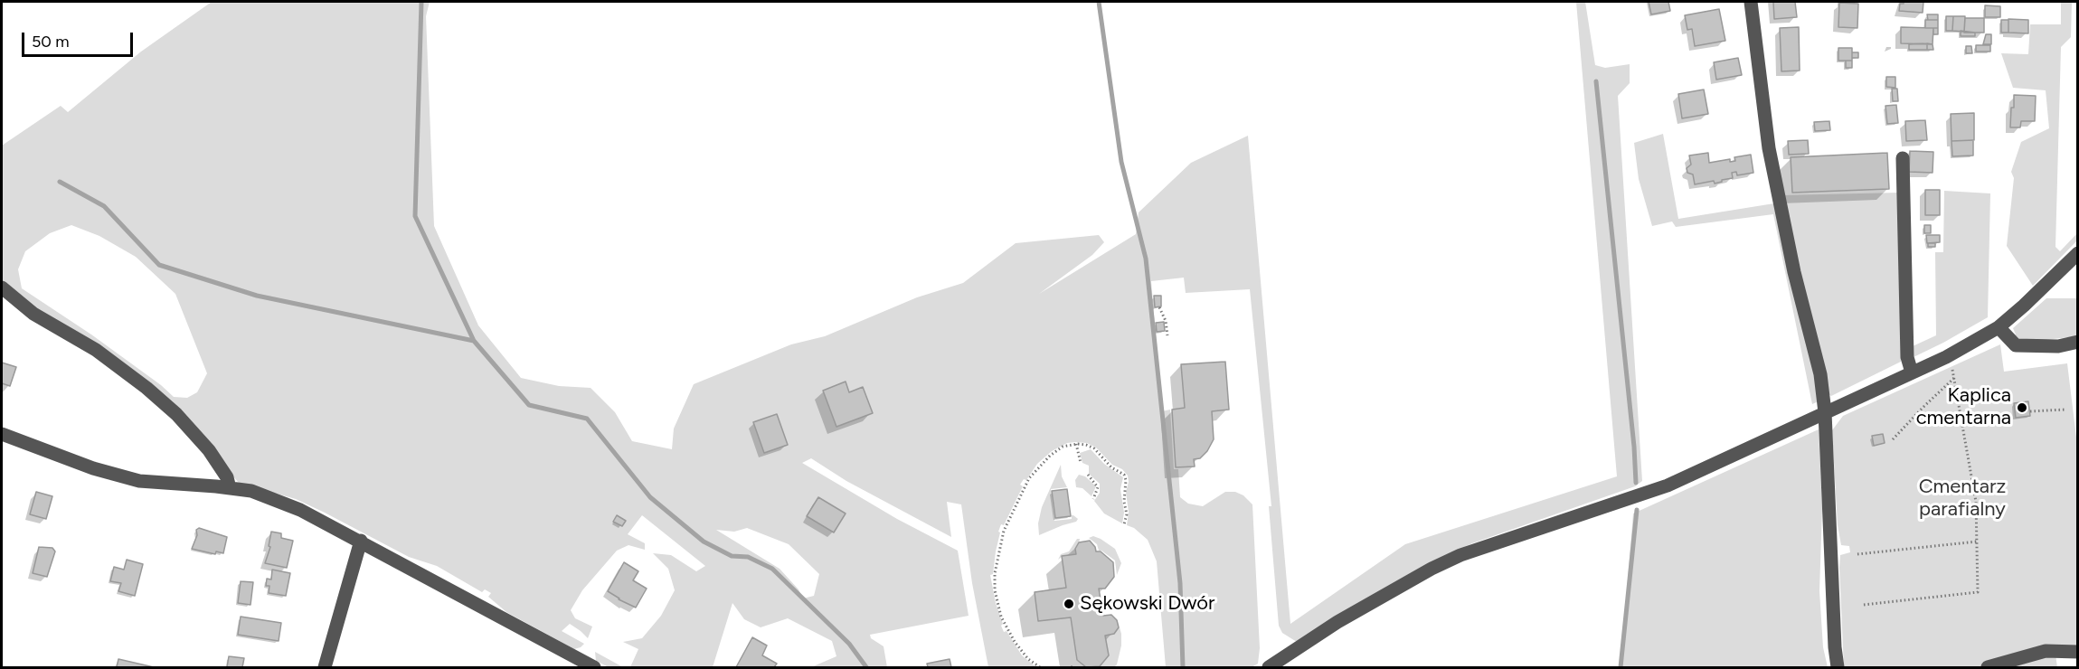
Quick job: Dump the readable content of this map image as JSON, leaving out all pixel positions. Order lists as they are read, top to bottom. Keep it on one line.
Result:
{"parks":["Cmentarz parafialny"],"places":["Kaplica cmentarna","Sękowski Dwór"],"scale_bar":"50 m"}
